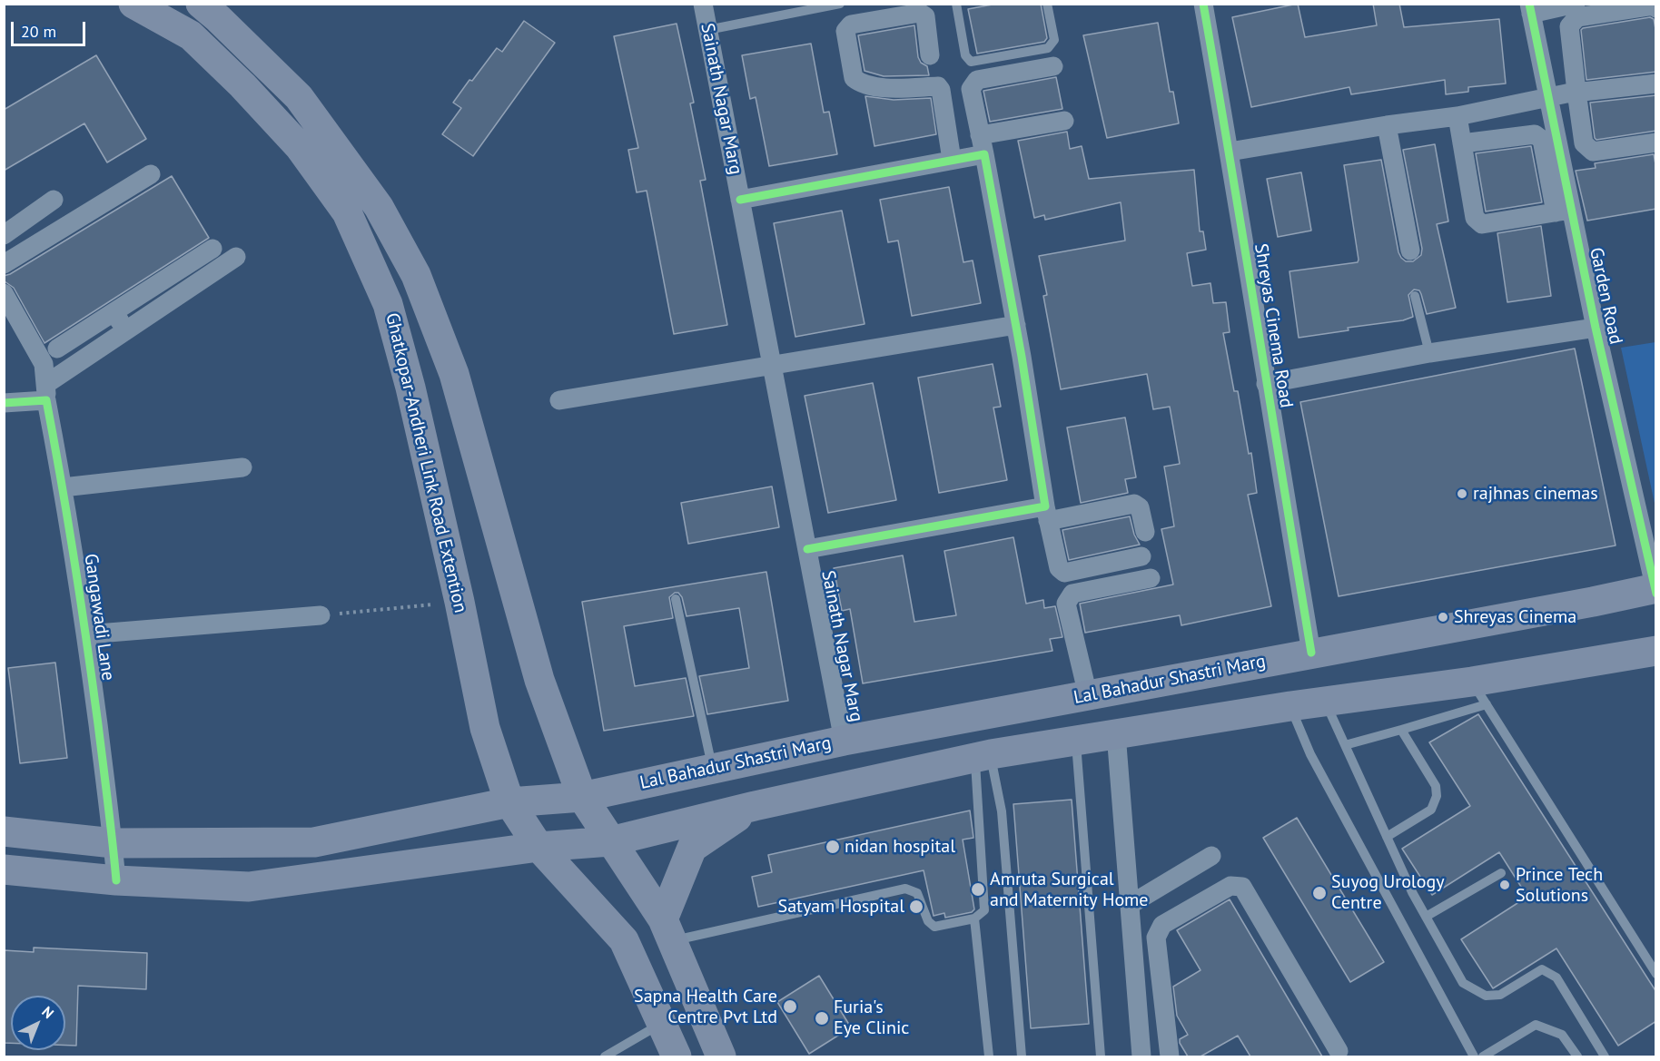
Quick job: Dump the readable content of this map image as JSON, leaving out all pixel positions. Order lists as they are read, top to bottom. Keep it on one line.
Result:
{"streets":{"main road":["Ghatkopar-Andheri Link Road Extention","Lal Bahadur Shastri Marg"],"street":["Sainath Nagar Marg","Garden Road","Shreyas Cinema Road","Gangawadi Lane"]},"crossings":[["Sainath Nagar Marg","Lal Bahadur Shastri Marg"],["Garden Road","Lal Bahadur Shastri Marg"],["Shreyas Cinema Road","Lal Bahadur Shastri Marg"],["Ghatkopar-Andheri Link Road Extention","Lal Bahadur Shastri Marg"],["Gangawadi Lane","Lal Bahadur Shastri Marg"]],"places":["rajhnas cinemas","Shreyas Cinema","nidan hospital","Prince Tech Solutions","Amruta Surgical and Maternity Home","Suyog Urology Centre","Satyam Hospital","Sapna Health Care Centre Pvt Ltd","Furia's Eye Clinic"],"scale_bar":"20 m","north":"top right"}
